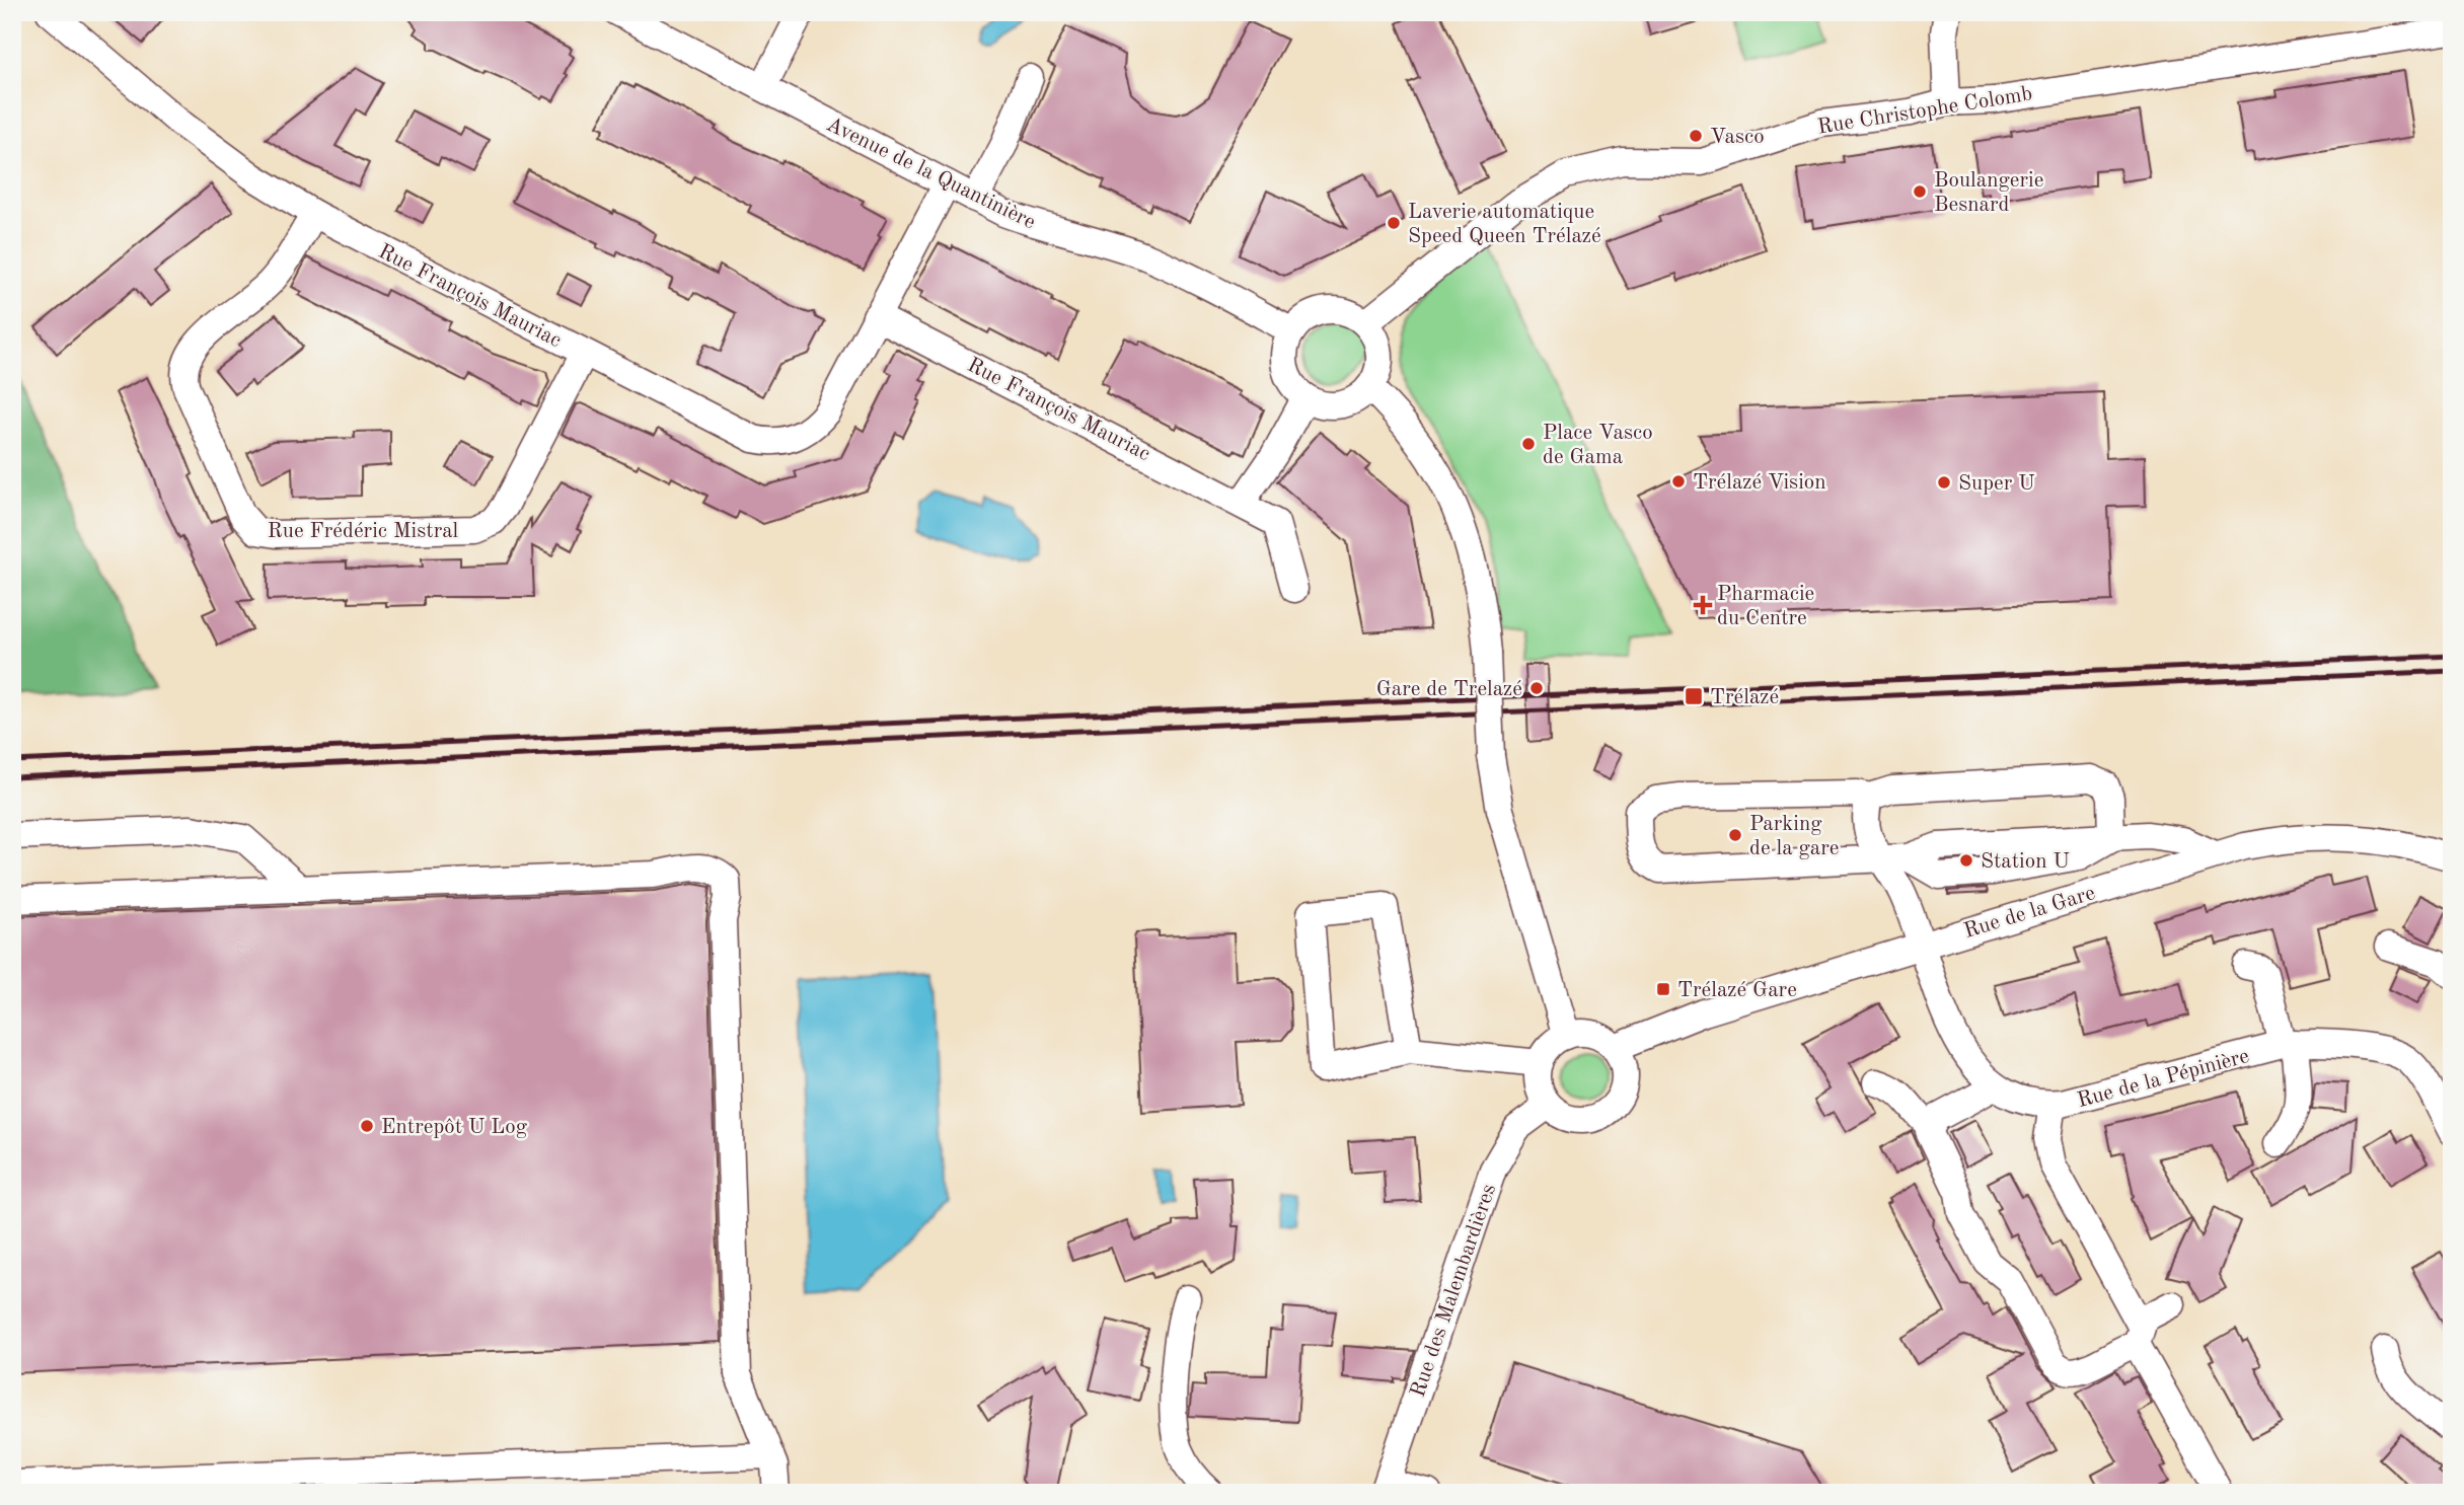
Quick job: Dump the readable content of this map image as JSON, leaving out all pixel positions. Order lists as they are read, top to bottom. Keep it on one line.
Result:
{"streets":{"street":["Rue Christophe Colomb","Avenue de la Quantinière","Rue François Mauriac","Rue Frédéric Mistral","Rue de la Gare","Rue de la Pépinière","Rue des Malembardières"]},"crossings":[["Rue Christophe Colomb","Avenue de la Quantinière"],["Avenue de la Quantinière","Rue François Mauriac"],["Rue François Mauriac","Rue Frédéric Mistral"],["Rue de la Gare","Rue de la Pépinière"],["Rue de la Gare","Rue des Malembardières"]],"places":{"other":["Vasco","Boulangerie Besnard","Laverie automatique Speed Queen Trélazé","Place Vasco de Gama","Trélazé Vision","Super U","Gare de Trelazé","Parking de la gare","Station U","Entrepôt U Log"],"health":["Pharmacie du Centre"],"transit":["Trélazé","Trélazé Gare"]}}
